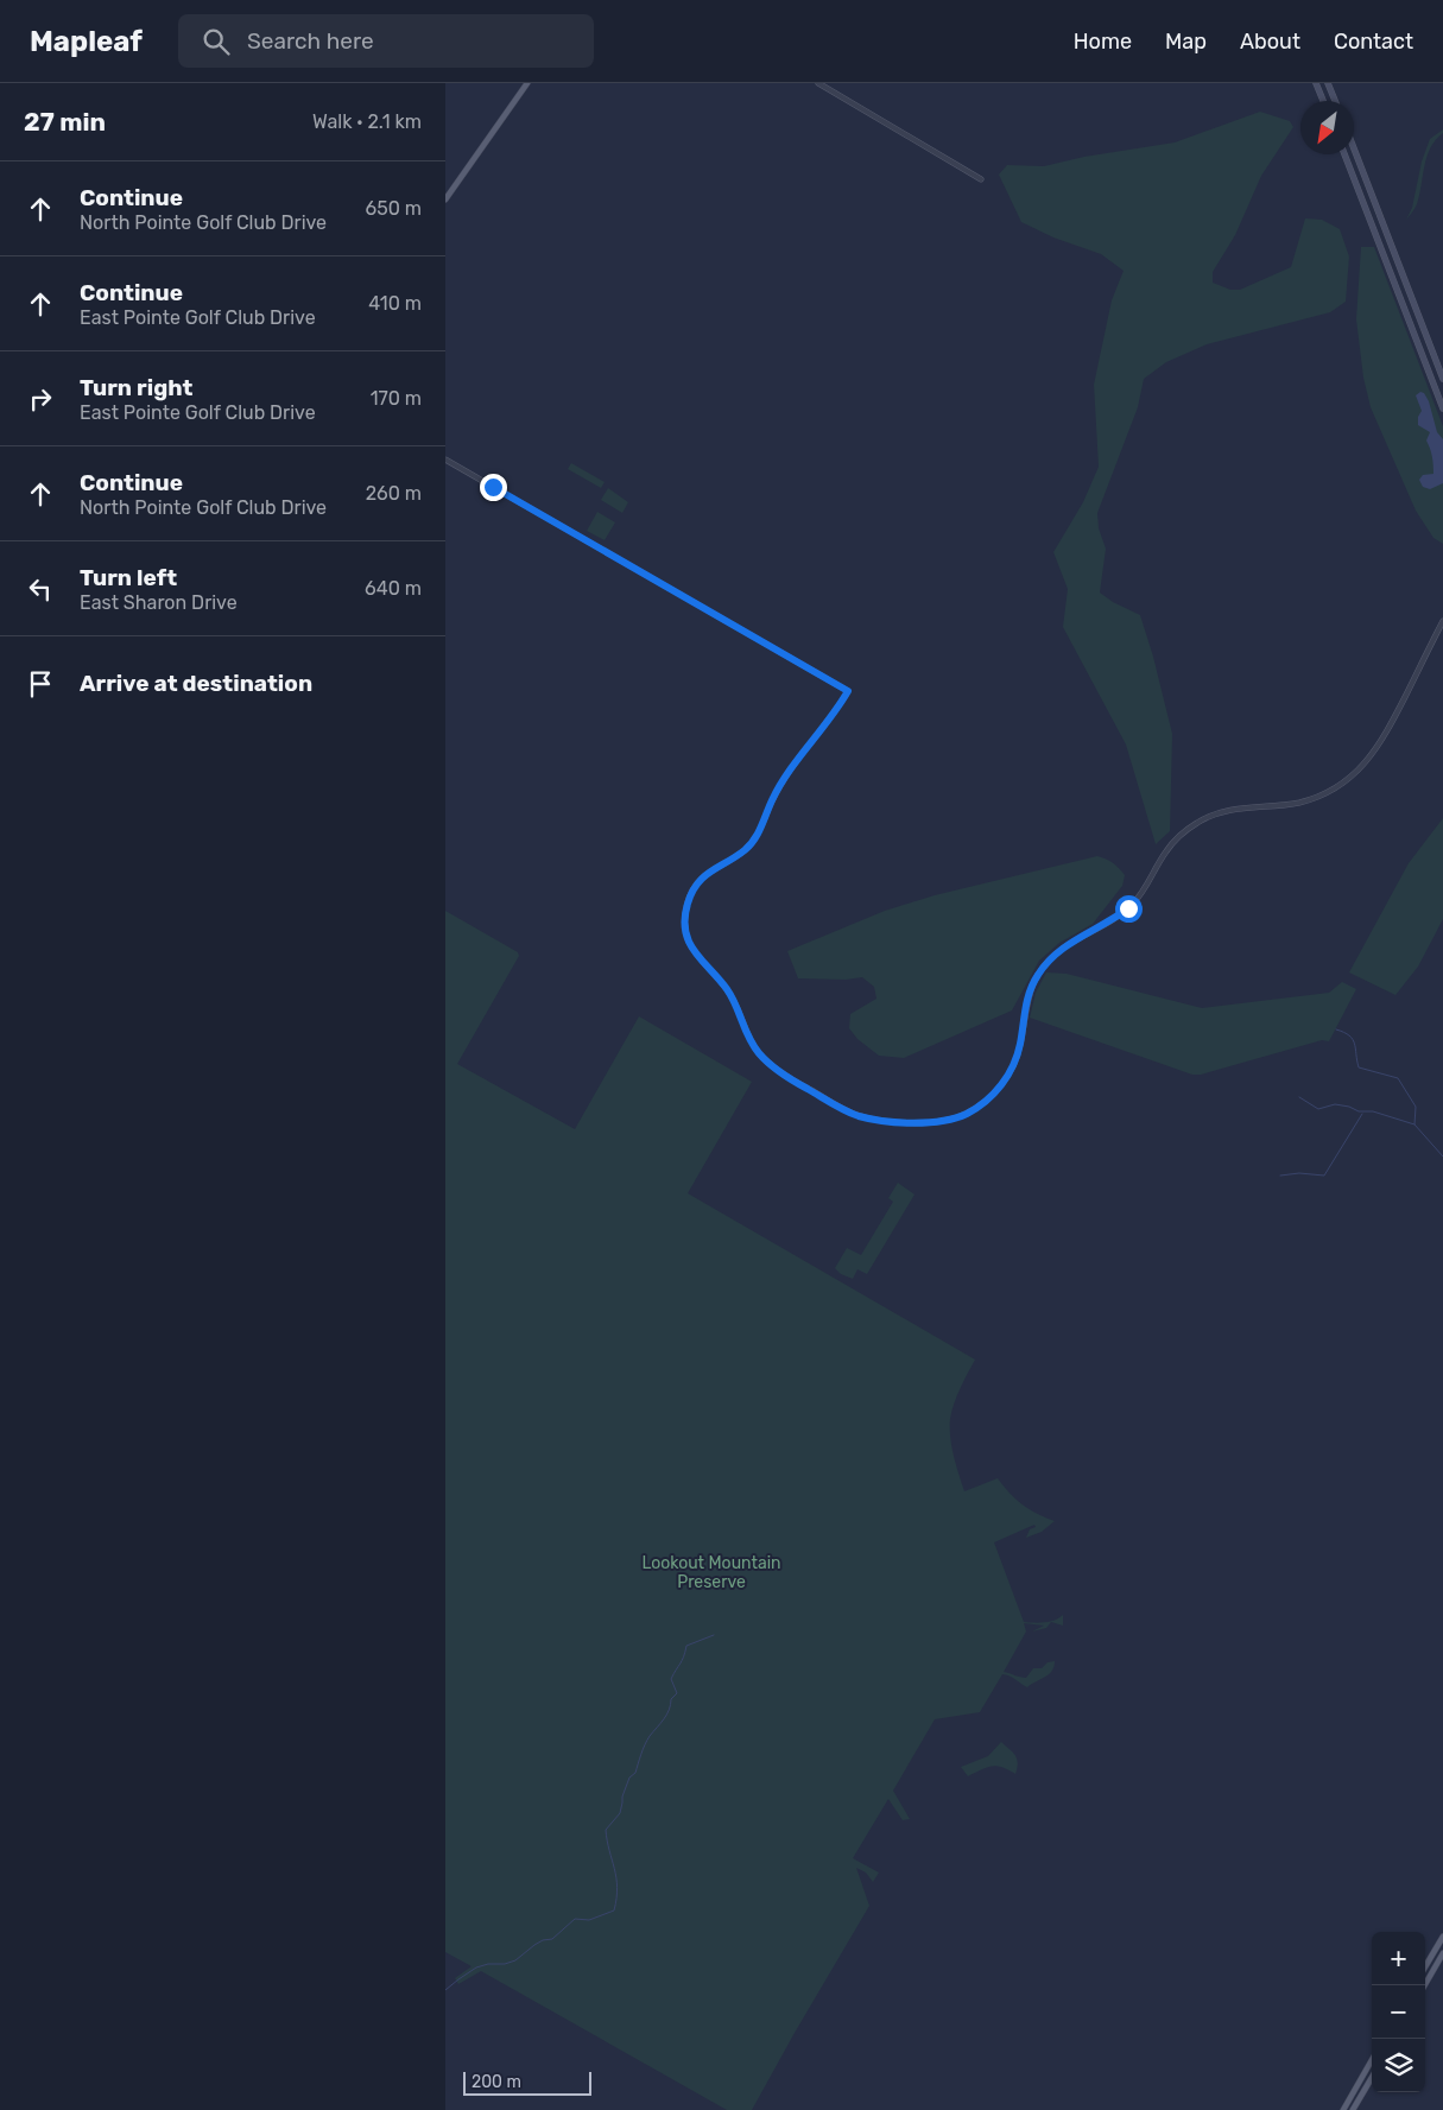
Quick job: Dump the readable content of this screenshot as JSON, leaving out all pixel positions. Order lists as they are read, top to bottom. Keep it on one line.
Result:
{"parks":["Lookout Mountain Preserve"],"scale_bar":"200 m","north":"bottom left","page":{"header":"Mapleaf","search":"Search here","nav":["Home","Map","About","Contact"],"heading":["27 min","Walk · 2.1 km"],"list":[["Continue","North Pointe Golf Club Drive","650 m"],["Continue","East Pointe Golf Club Drive","410 m"],["Turn right","East Pointe Golf Club Drive","170 m"],["Continue","North Pointe Golf Club Drive","260 m"],["Turn left","East Sharon Drive","640 m"],"Arrive at destination"],"map_buttons":["+","−"],"scale":"200 m"}}
